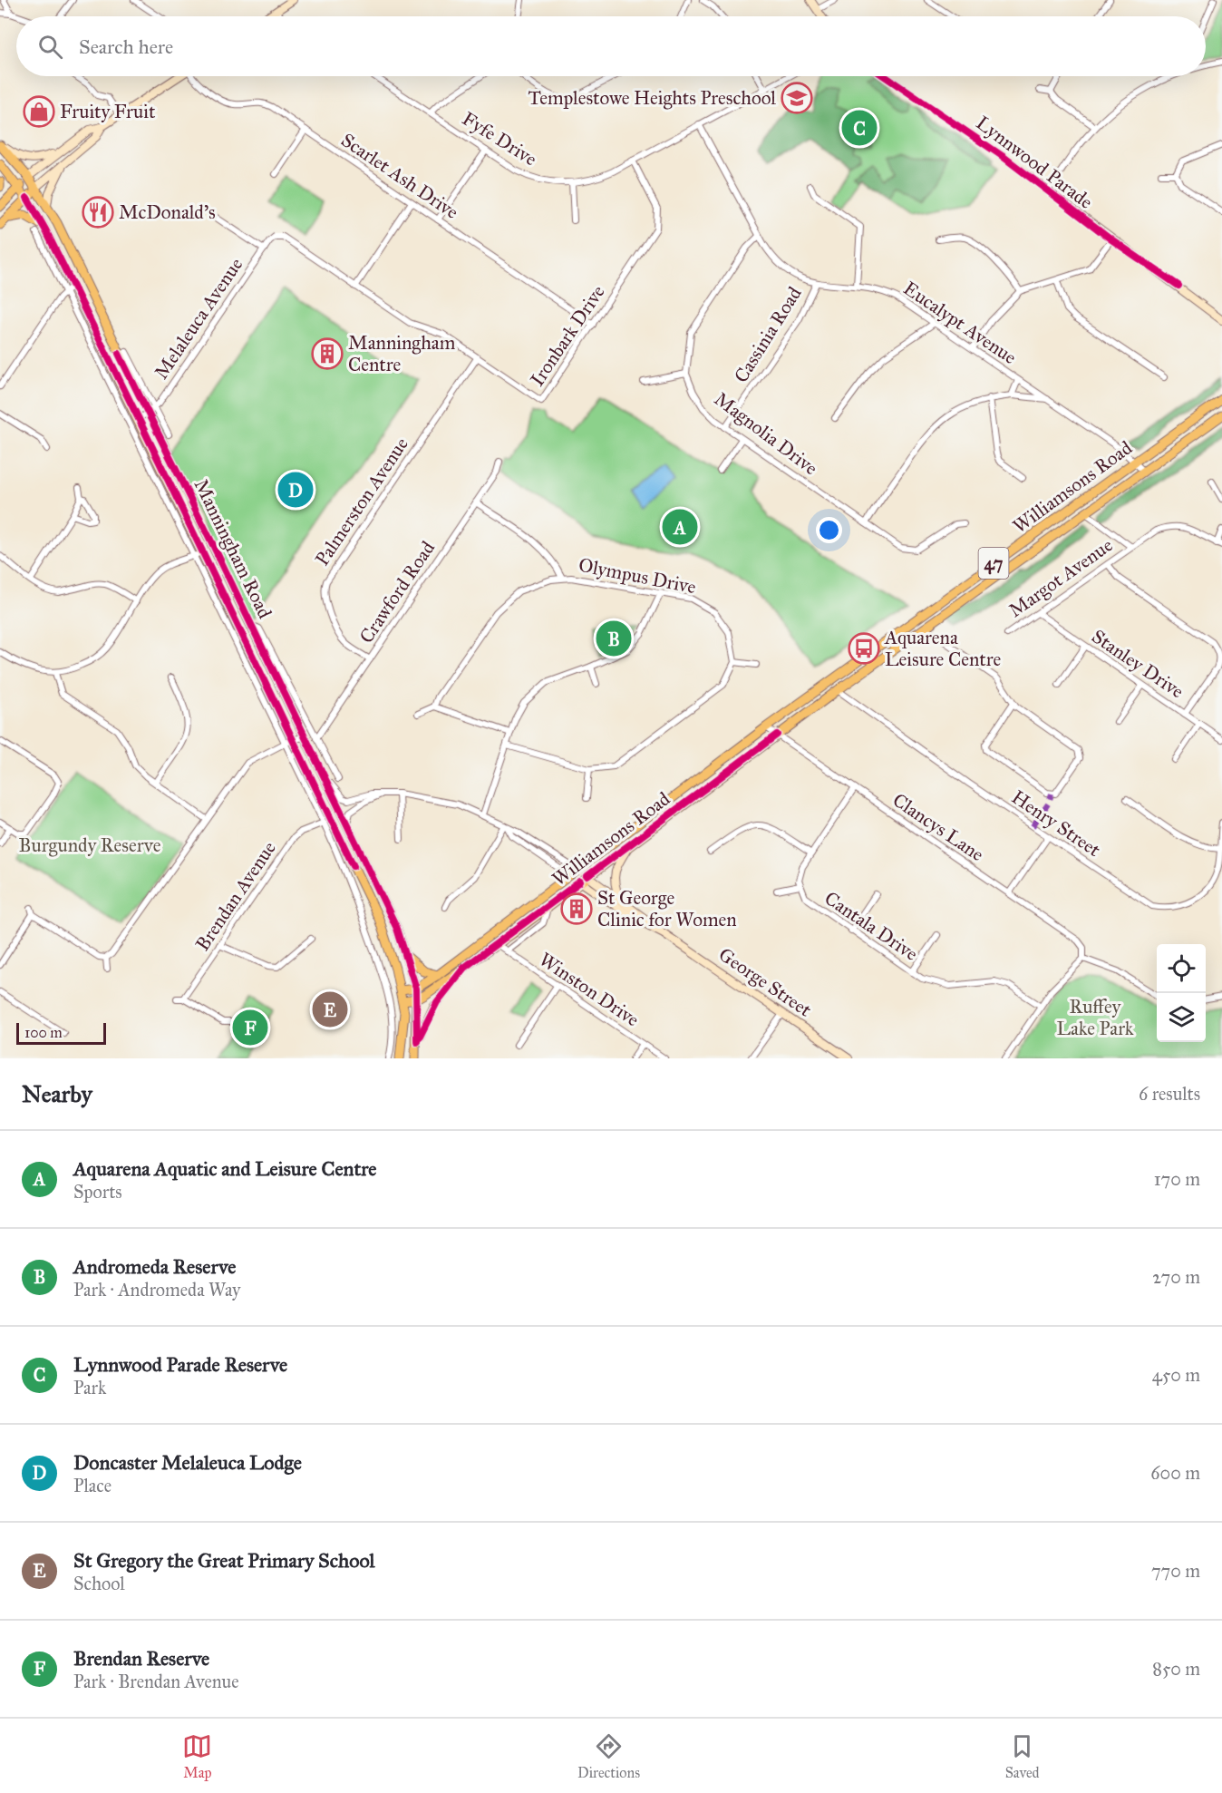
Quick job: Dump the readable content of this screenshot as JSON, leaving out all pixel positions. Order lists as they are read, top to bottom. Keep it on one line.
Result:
{"streets":{"main road":["Lynnwood Parade","Williamsons Road","Manningham Road","47","George Street"],"street":["Fyfe Drive","Scarlet Ash Drive","Melaleuca Avenue","Eucalypt Avenue","Cassinia Road","Ironbark Drive","Magnolia Drive","Palmerston Avenue","Olympus Drive","Margot Avenue","Crawford Road","Stanley Drive","Henry Street","Clancys Lane","Brendan Avenue","Cantala Drive","Winston Drive"]},"crossings":[["Fyfe Drive","Eucalypt Avenue"],["Fyfe Drive","Ironbark Drive"],["Scarlet Ash Drive","Ironbark Drive"],["Melaleuca Avenue","Ironbark Drive"],["Melaleuca Avenue","Manningham Road"],["Eucalypt Avenue","Cassinia Road"],["Eucalypt Avenue","Magnolia Drive"],["Eucalypt Avenue","Williamsons Road"],["Cassinia Road","Magnolia Drive"],["Ironbark Drive","Palmerston Avenue"],["Williamsons Road","Manningham Road"],["Williamsons Road","47"],["Williamsons Road","Margot Avenue"],["Williamsons Road","Henry Street"],["Williamsons Road","Clancys Lane"],["Williamsons Road","George Street"],["Williamsons Road","Winston Drive"],["Palmerston Avenue","Crawford Road"],["Manningham Road","47"],["Manningham Road","Crawford Road"],["Manningham Road","Brendan Avenue"],["Margot Avenue","Stanley Drive"],["Clancys Lane","Cantala Drive"]],"parks":["Burgundy Reserve","Ruffey Lake Park"],"places":{"school or university":["Templestowe Heights Preschool"],"shop":["Fruity Fruit"],"restaurant":["McDonald's"],"building":["Manningham Centre","St George Clinic for Women"],"bus stop":["Aquarena Leisure Centre"]},"scale_bar":"100 m","page":{"search":"Search here","pins":["C","D","A","B","E","F"],"scale":"100 m","heading":["Nearby","6 results"],"list":[{"mark":"A","name":"Aquarena Aquatic and Leisure Centre","note":"Sports","value":"170 m"},{"mark":"B","name":"Andromeda Reserve","note":"Park · Andromeda Way","value":"270 m"},{"mark":"C","name":"Lynnwood Parade Reserve","note":"Park","value":"450 m"},{"mark":"D","name":"Doncaster Melaleuca Lodge","note":"Place","value":"600 m"},{"mark":"E","name":"St Gregory the Great Primary School","note":"School","value":"770 m"},{"mark":"F","name":"Brendan Reserve","note":"Park · Brendan Avenue","value":"850 m"}],"nav":["Map","Directions","Saved"]}}
